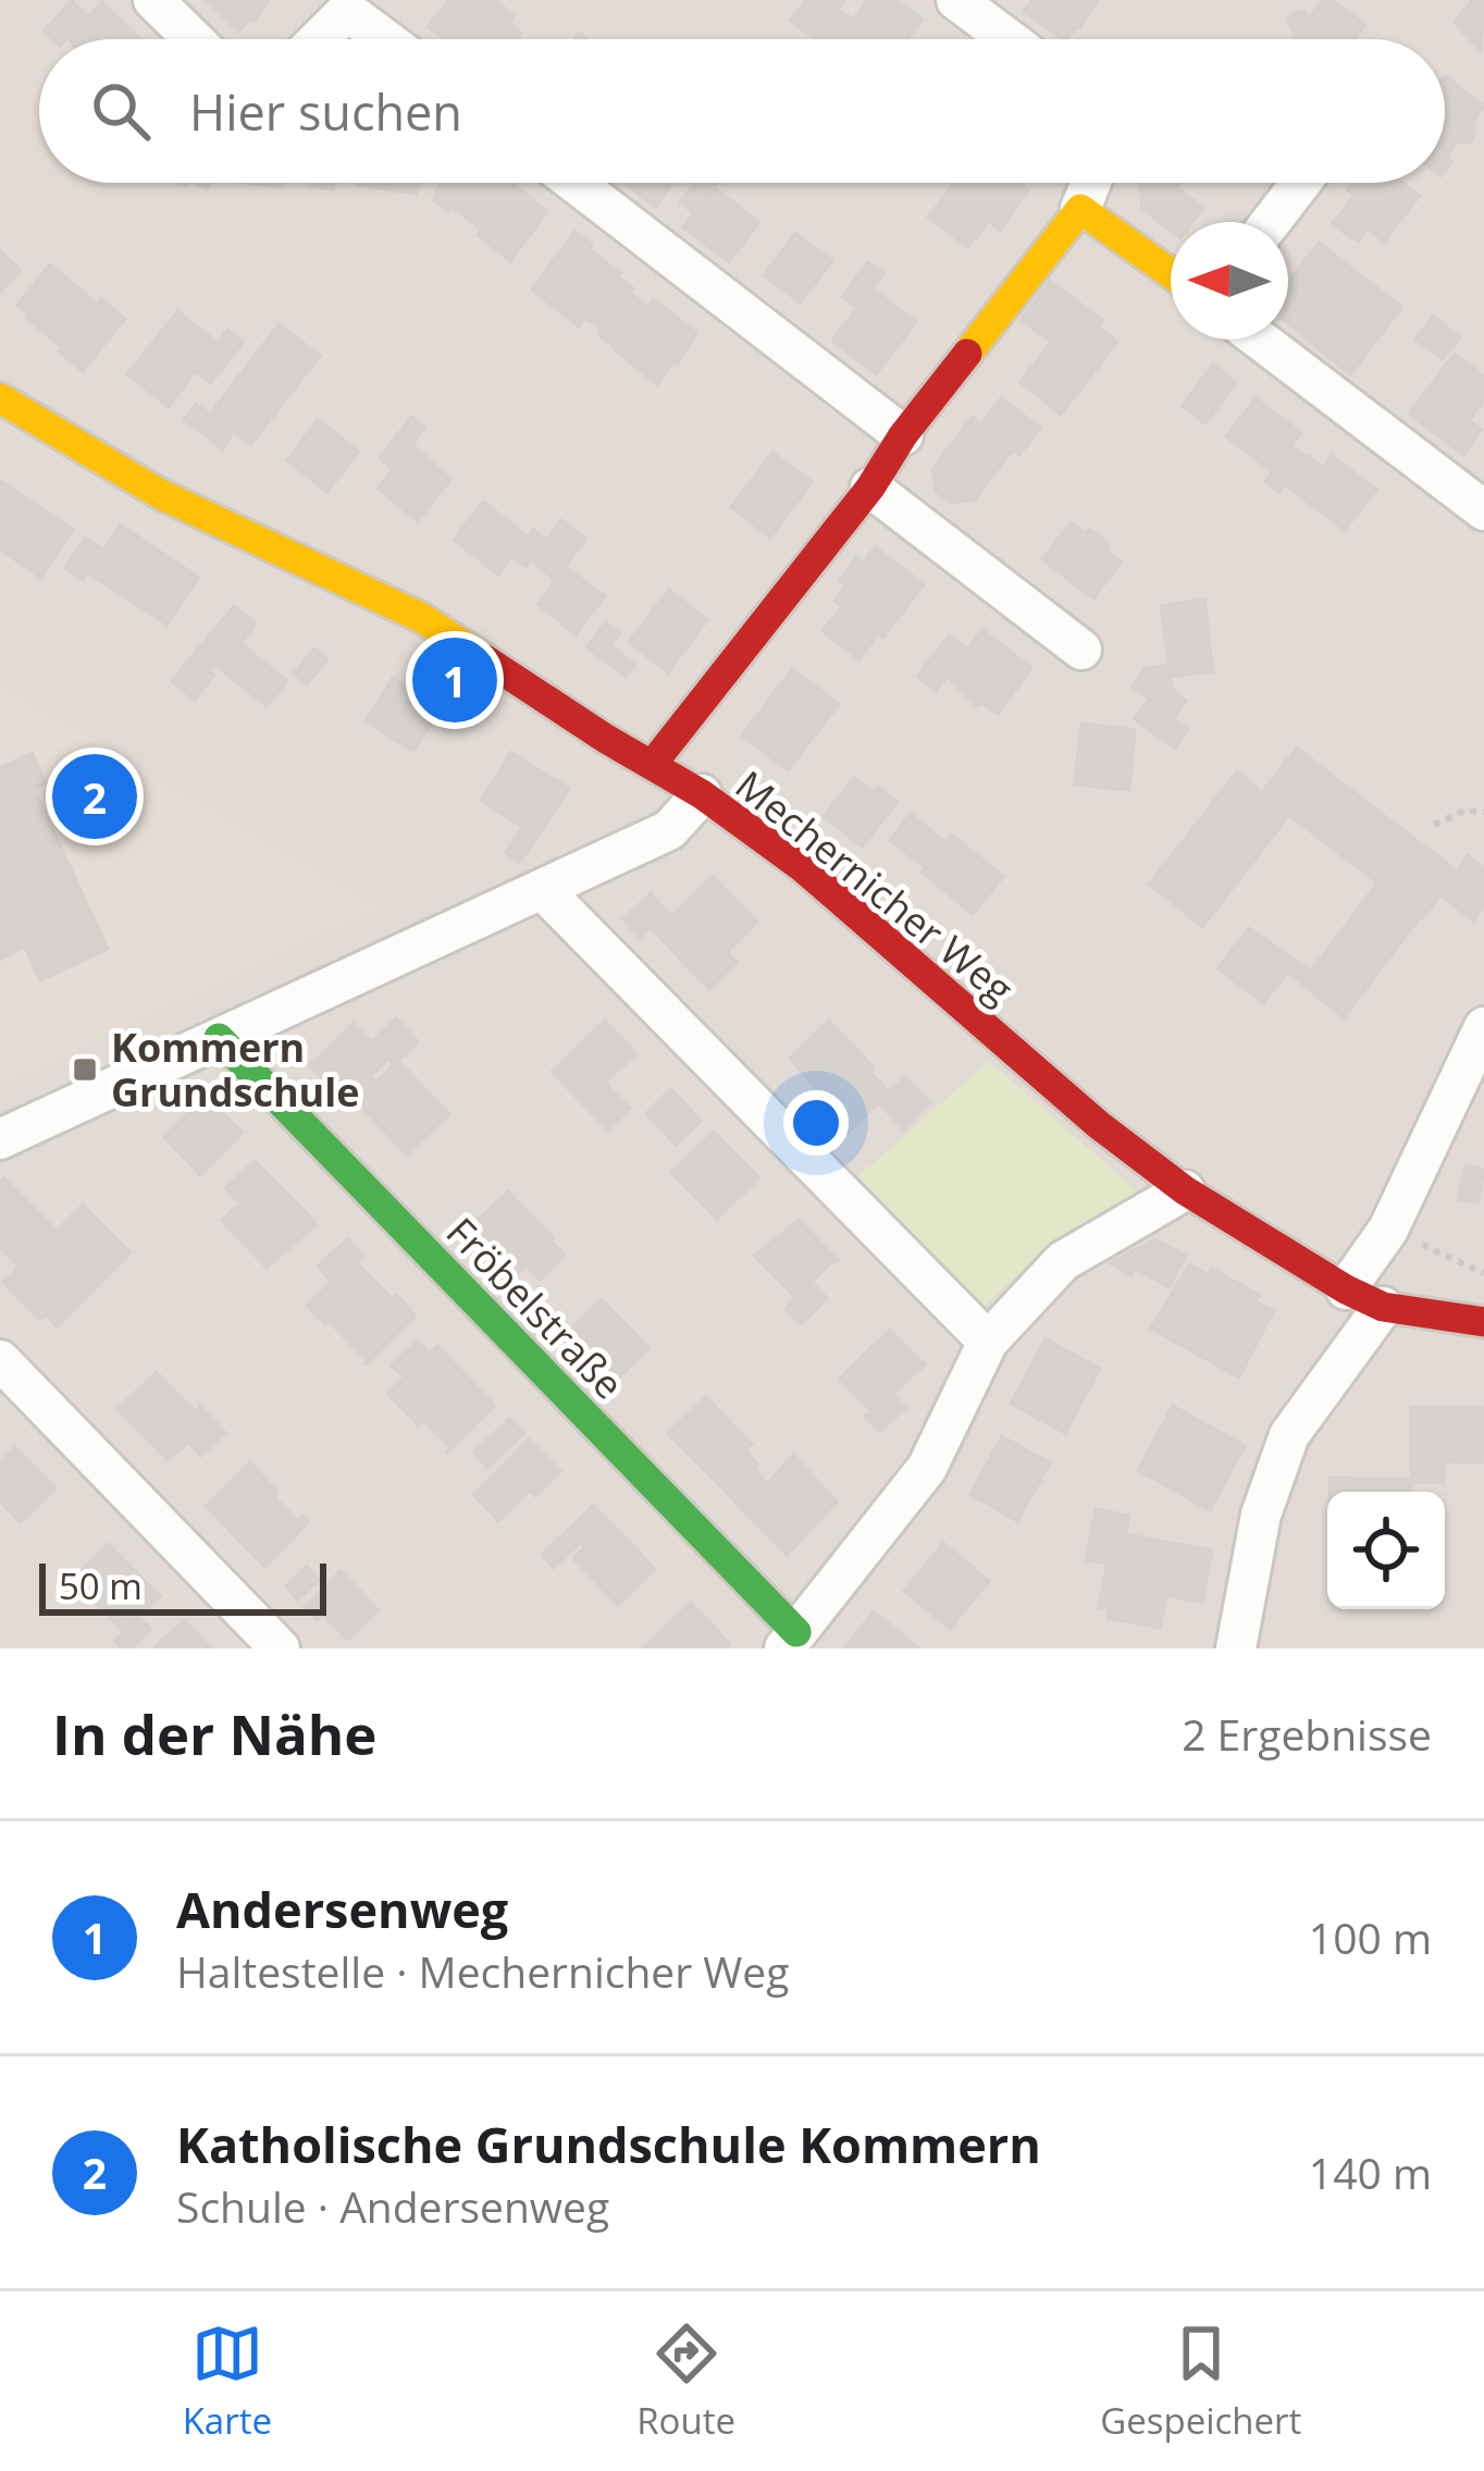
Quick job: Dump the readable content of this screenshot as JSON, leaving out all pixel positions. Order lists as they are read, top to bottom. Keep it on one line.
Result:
{"streets":{"street":["Mechernicher Weg","Fröbelstraße"]},"places":{"transit":["Kommern Grundschule"]},"scale_bar":"50 m","north":"left","page":{"search":"Hier suchen","pins":["1","2"],"scale":"50 m","heading":["In der Nähe","2 Ergebnisse"],"list":[{"mark":"1","name":"Andersenweg","note":"Haltestelle · Mechernicher Weg","value":"100 m"},{"mark":"2","name":"Katholische Grundschule Kommern","note":"Schule · Andersenweg","value":"140 m"}],"nav":["Karte","Route","Gespeichert"]}}
